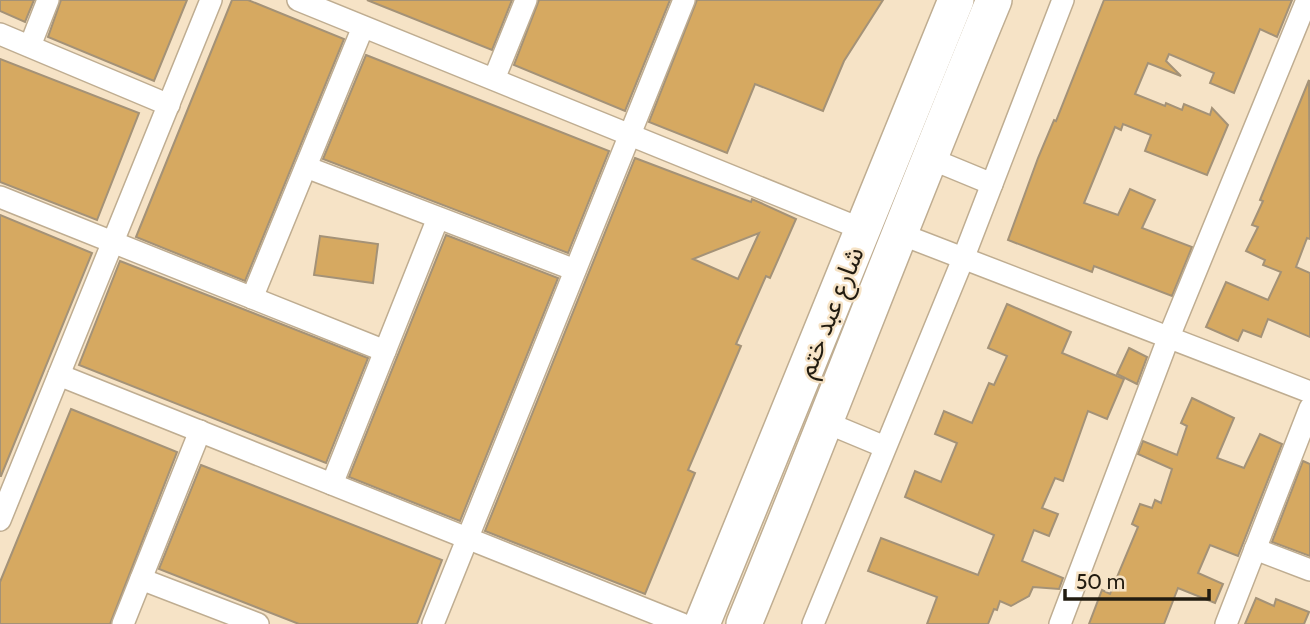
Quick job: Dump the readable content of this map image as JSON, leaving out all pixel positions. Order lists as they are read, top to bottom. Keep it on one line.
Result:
{"streets":{"main road":["شارع عبد ختم"]},"scale_bar":"50 m"}
